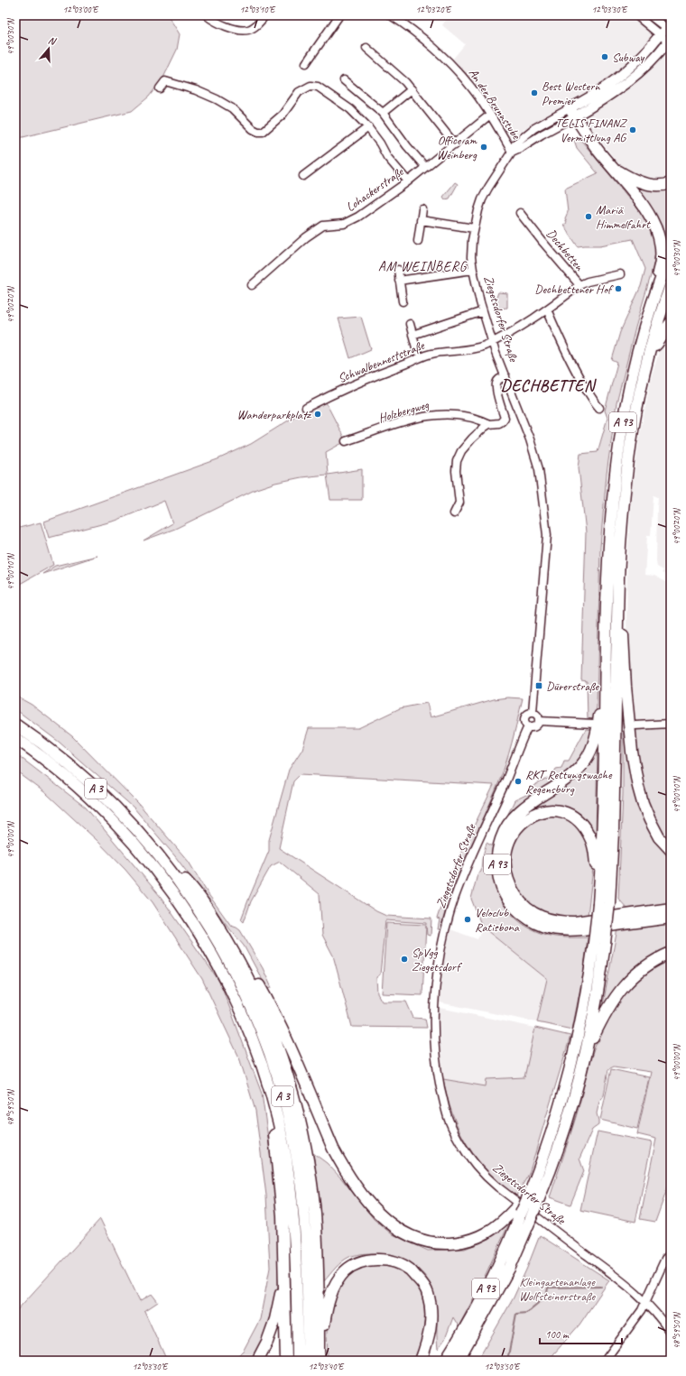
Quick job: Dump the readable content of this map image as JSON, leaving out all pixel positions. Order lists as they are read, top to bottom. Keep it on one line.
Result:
{"streets":{"highway":["A 93","A 3"],"main road":["Ziegetsdorfer Straße"],"street":["An der Brunnstube","Lohackerstraße","Dechbetten","Schwalbenneststraße","Holzbergweg"]},"crossings":[["An der Brunnstube","Lohackerstraße"],["An der Brunnstube","Ziegetsdorfer Straße"],["Dechbetten","Schwalbenneststraße"],["Ziegetsdorfer Straße","Schwalbenneststraße"],["A 93","A 3"]],"districts":["AM WEINBERG","DECHBETTEN"],"parks":["Kleingartenanlage Wolfsteinerstraße"],"places":{"other":["Subway","Best Western Premier","TELIS FINANZ Vermittlung AG","Office am Weinberg","Mariä Himmelfahrt","Dechbettener Hof","Wanderparkplatz","RKT Rettungswache Regensburg","Veloclub Ratisbona","SpVgg Ziegetsdorf"],"transit":["Dürerstraße"]},"scale_bar":"100 m","north":"top","coordinates":["12°03'00\"E","12°03'10\"E","12°03'20\"E","12°03'30\"E","49°00'30\"N","49°00'20\"N","49°00'10\"N","49°00'00\"N","48°59'50\"N","12°03'40\"E","12°03'50\"E"]}
